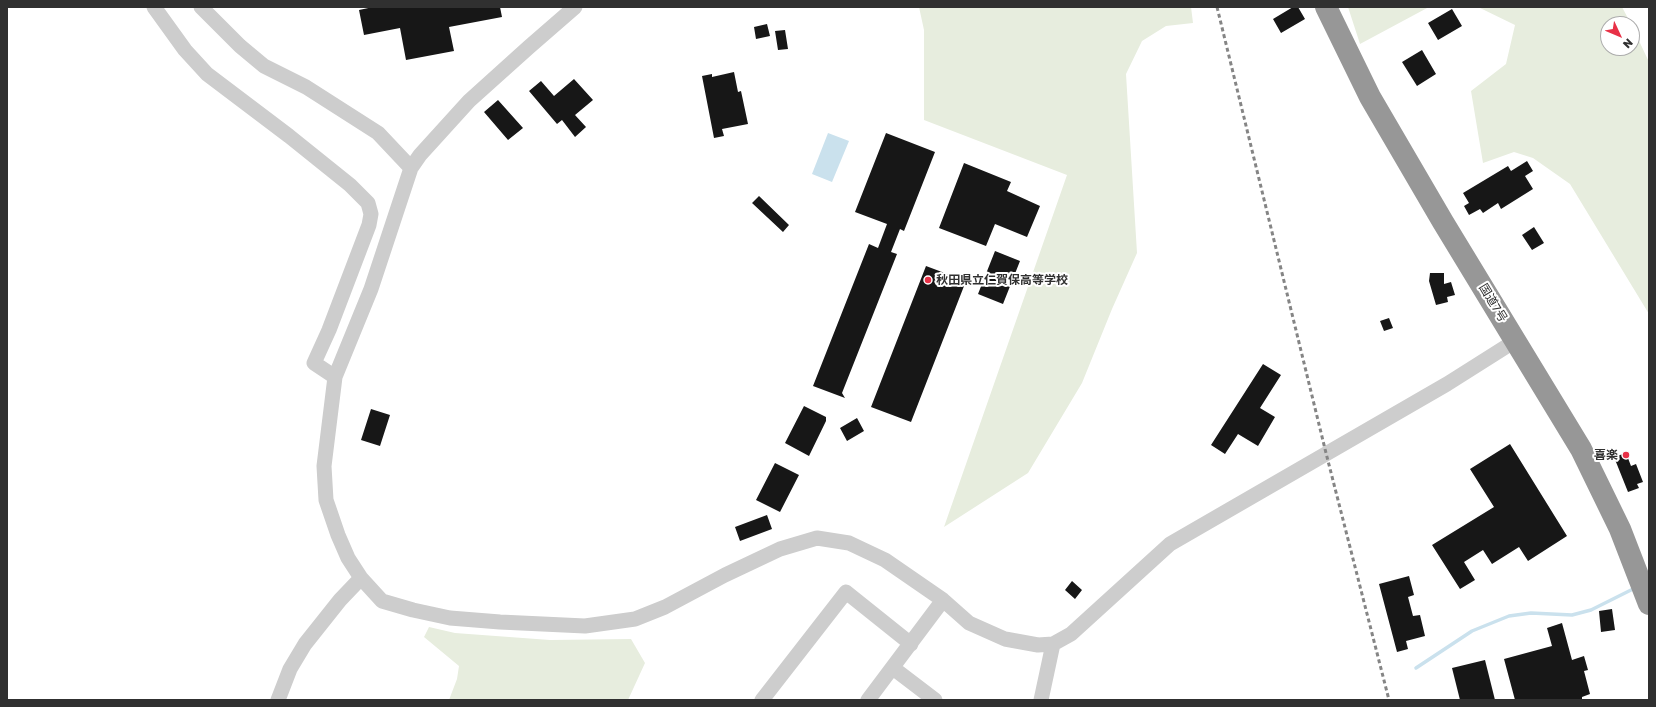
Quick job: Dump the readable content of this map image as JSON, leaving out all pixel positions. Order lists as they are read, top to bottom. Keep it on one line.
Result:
{"streets":{"highway":["国道7号"]},"places":["秋田県立仁賀保高等学校","喜楽"],"north":"bottom right"}
